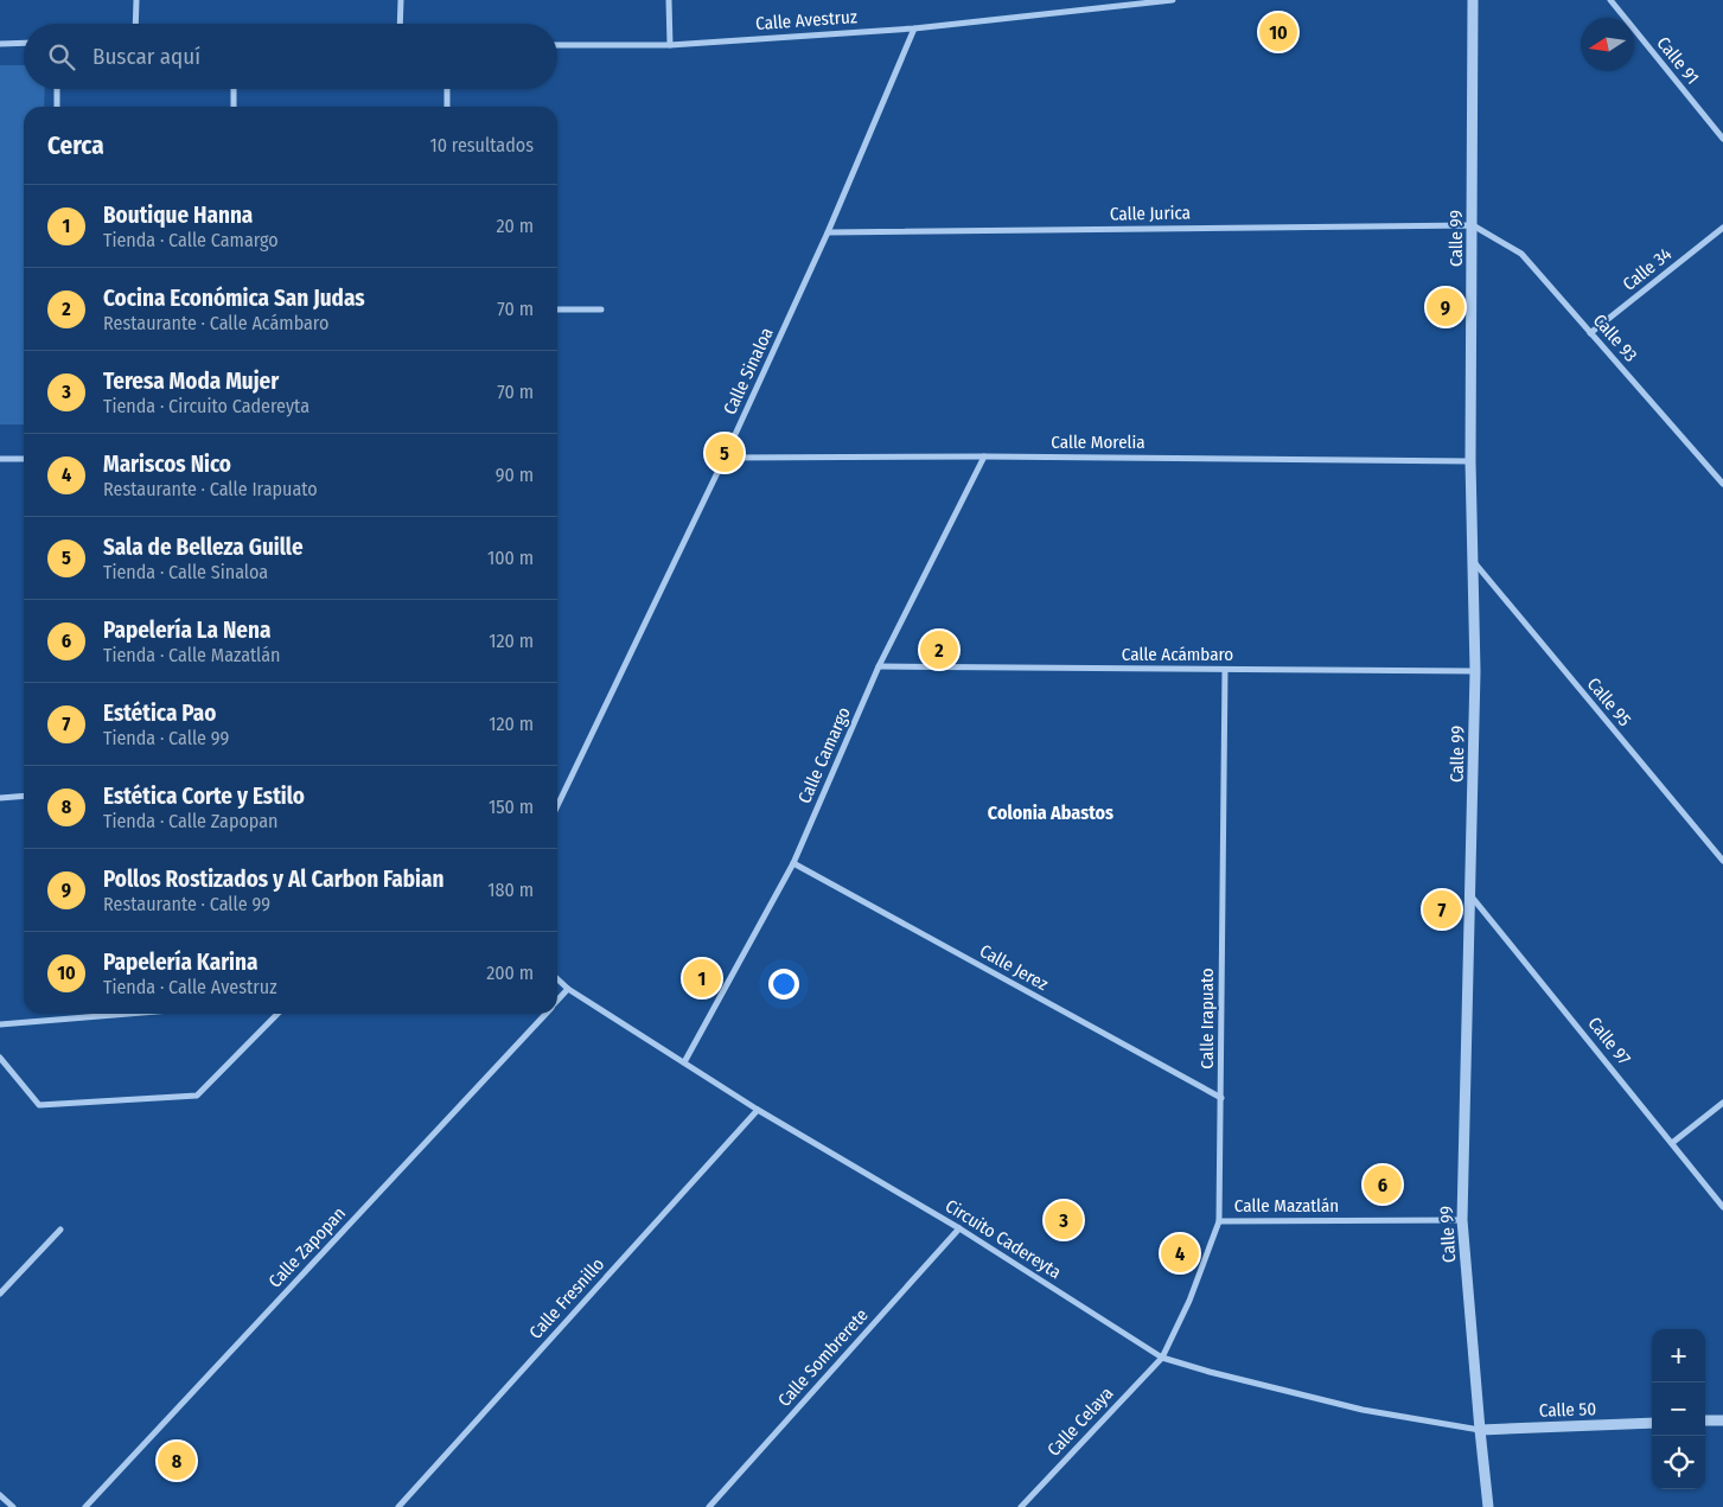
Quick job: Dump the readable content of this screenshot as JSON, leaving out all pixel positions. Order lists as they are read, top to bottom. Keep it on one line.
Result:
{"streets":{"street":["Calle Avestruz","Calle 91","Calle Jurica","Calle 99","Calle 34","Calle 93","Calle Sinaloa","Calle Morelia","Calle Acámbaro","Calle 95","Calle Camargo","Calle Jerez","Calle Irapuato","Calle 97","Calle Mazatlán","Circuito Cadereyta","Calle Zapopan","Calle Fresnillo","Calle Sombrerete","Calle 50","Calle Celaya"]},"crossings":[["Calle Avestruz","Calle Sinaloa"],["Calle Jurica","Calle 99"],["Calle Jurica","Calle 93"],["Calle Jurica","Calle Sinaloa"],["Calle 99","Calle 93"],["Calle 99","Calle Morelia"],["Calle 99","Calle Acámbaro"],["Calle 99","Calle 95"],["Calle 99","Calle 97"],["Calle 99","Calle Mazatlán"],["Calle 99","Circuito Cadereyta"],["Calle 99","Calle 50"],["Calle 34","Calle 93"],["Calle Sinaloa","Calle Morelia"],["Calle Morelia","Calle Camargo"],["Calle Acámbaro","Calle Camargo"],["Calle Acámbaro","Calle Irapuato"],["Calle Camargo","Calle Jerez"],["Calle Camargo","Circuito Cadereyta"],["Calle Jerez","Calle Irapuato"],["Calle Irapuato","Calle Mazatlán"],["Calle Irapuato","Circuito Cadereyta"],["Calle Irapuato","Calle Celaya"],["Circuito Cadereyta","Calle Zapopan"],["Circuito Cadereyta","Calle Fresnillo"],["Circuito Cadereyta","Calle Sombrerete"],["Circuito Cadereyta","Calle 50"],["Circuito Cadereyta","Calle Celaya"]],"districts":["Colonia Abastos"],"north":"left","page":{"pins":["10","9","5","2","7","1","6","3","4","8"],"search":"Buscar aquí","heading":["Cerca","10 resultados"],"list":[{"mark":"1","name":"Boutique Hanna","note":"Tienda · Calle Camargo","value":"20 m"},{"mark":"2","name":"Cocina Económica San Judas","note":"Restaurante · Calle Acámbaro","value":"70 m"},{"mark":"3","name":"Teresa Moda Mujer","note":"Tienda · Circuito Cadereyta","value":"70 m"},{"mark":"4","name":"Mariscos Nico","note":"Restaurante · Calle Irapuato","value":"90 m"},{"mark":"5","name":"Sala de Belleza Guille","note":"Tienda · Calle Sinaloa","value":"100 m"},{"mark":"6","name":"Papelería La Nena","note":"Tienda · Calle Mazatlán","value":"120 m"},{"mark":"7","name":"Estética Pao","note":"Tienda · Calle 99","value":"120 m"},{"mark":"8","name":"Estética Corte y Estilo","note":"Tienda · Calle Zapopan","value":"150 m"},{"mark":"9","name":"Pollos Rostizados y Al Carbon Fabian","note":"Restaurante · Calle 99","value":"180 m"},{"mark":"10","name":"Papelería Karina","note":"Tienda · Calle Avestruz","value":"200 m"}],"map_buttons":["+","−"]}}
